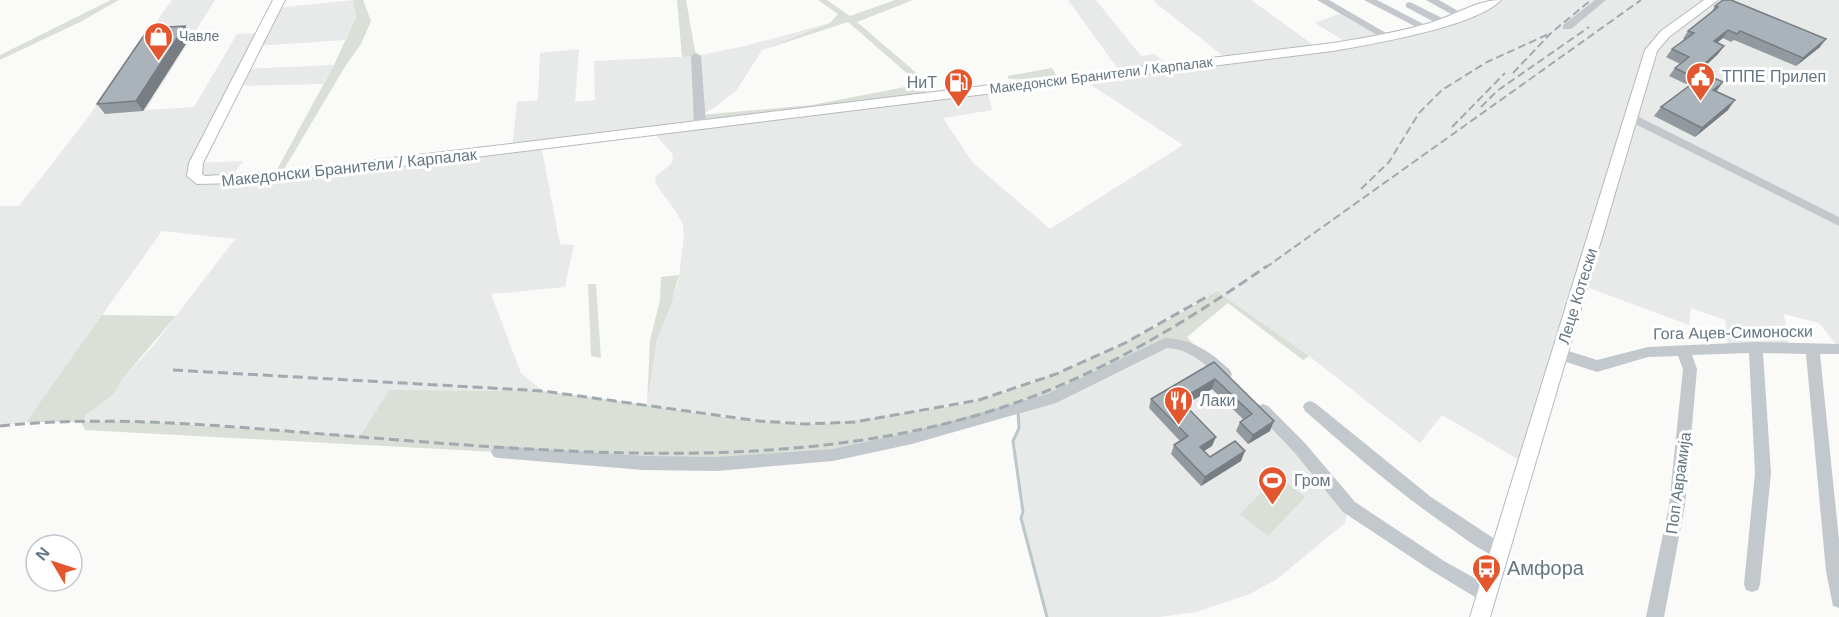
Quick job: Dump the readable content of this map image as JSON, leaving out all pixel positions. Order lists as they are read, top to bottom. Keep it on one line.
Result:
{"streets":{"main road":["Македонски Бранители / Карпалак","Леце Котески"],"street":["Гога Ацев-Симоноски","Поп Аврамија"]},"crossings":[["Леце Котески","Гога Ацев-Симоноски"],["Гога Ацев-Симоноски","Поп Аврамија"]],"places":{"shop":["Чавле"],"public building":["ТППЕ Прилеп"],"fuel station":["НиТ"],"restaurant":["Лаки"],"sports":["Гром"],"bus stop":["Амфора"]},"north":"top left"}
